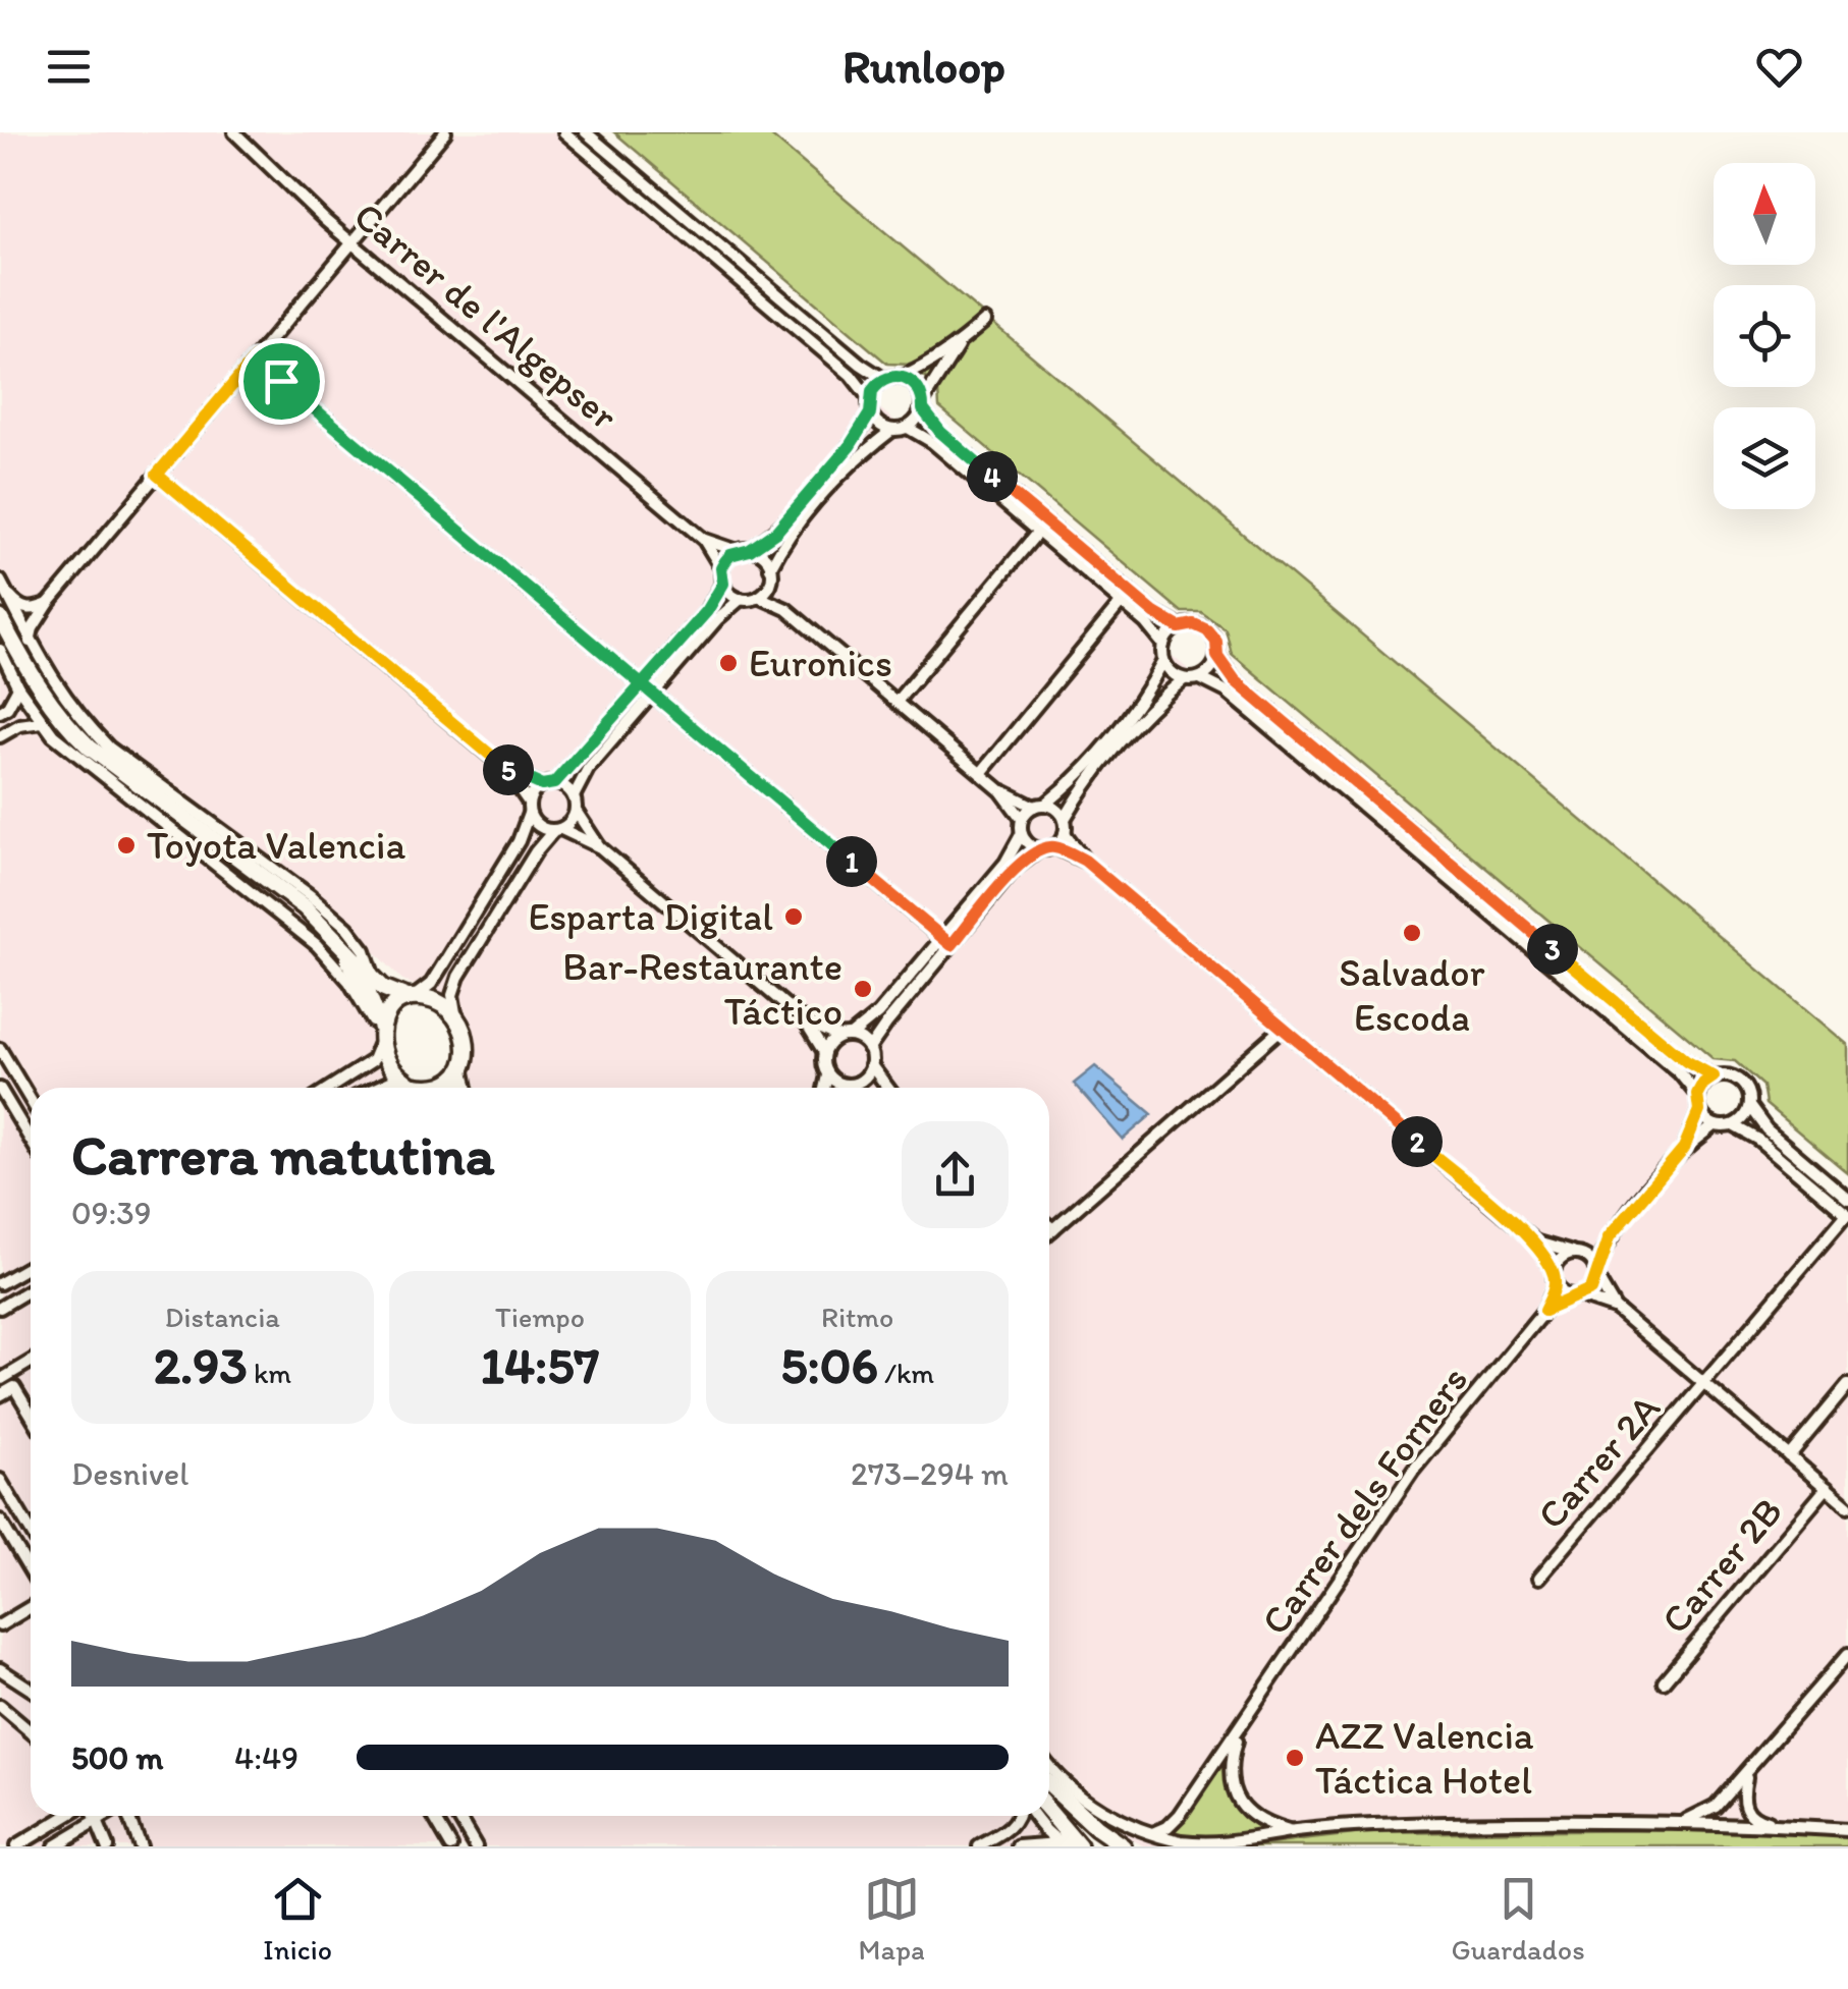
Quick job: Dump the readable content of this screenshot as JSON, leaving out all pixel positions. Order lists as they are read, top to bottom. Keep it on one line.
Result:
{"streets":{"street":["Carrer de l'Algepser","Carrer 2A","Carrer dels Forners","Carrer 2B"]},"places":["Euronics","Toyota Valencia","Esparta Digital","Salvador Escoda","Bar-Restaurante Táctico","AZZ Valencia Táctica Hotel"],"north":"top","page":{"header":"Runloop","pins":["4","5","1","3","2"],"heading":["Carrera matutina","09:39"],"stats":[["Distancia","2.93 km"],["Tiempo","14:57"],["Ritmo","5:06 /km"]],"chart":["Desnivel","273–294 m"],"list":[{"name":"500 m","note":"4:49"}],"tabs":["Inicio","Mapa","Guardados"]}}
